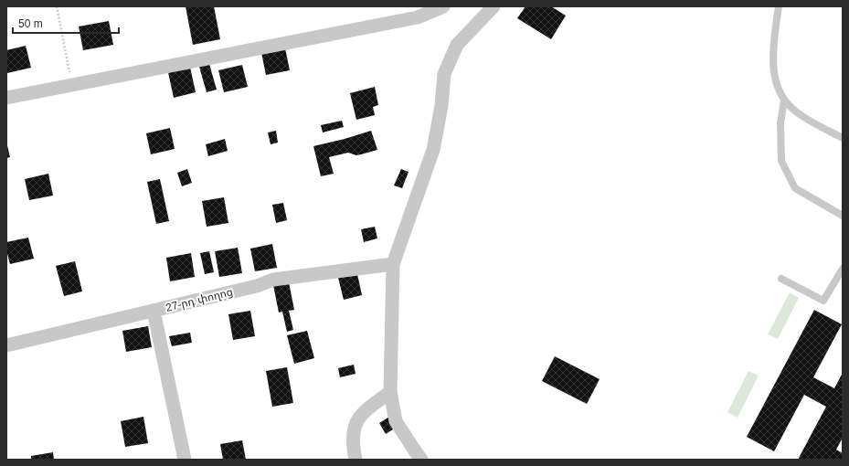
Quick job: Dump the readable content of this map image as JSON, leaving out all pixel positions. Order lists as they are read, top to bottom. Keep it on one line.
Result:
{"streets":{"street":["27-րդ փողոց"]},"scale_bar":"50 m"}
